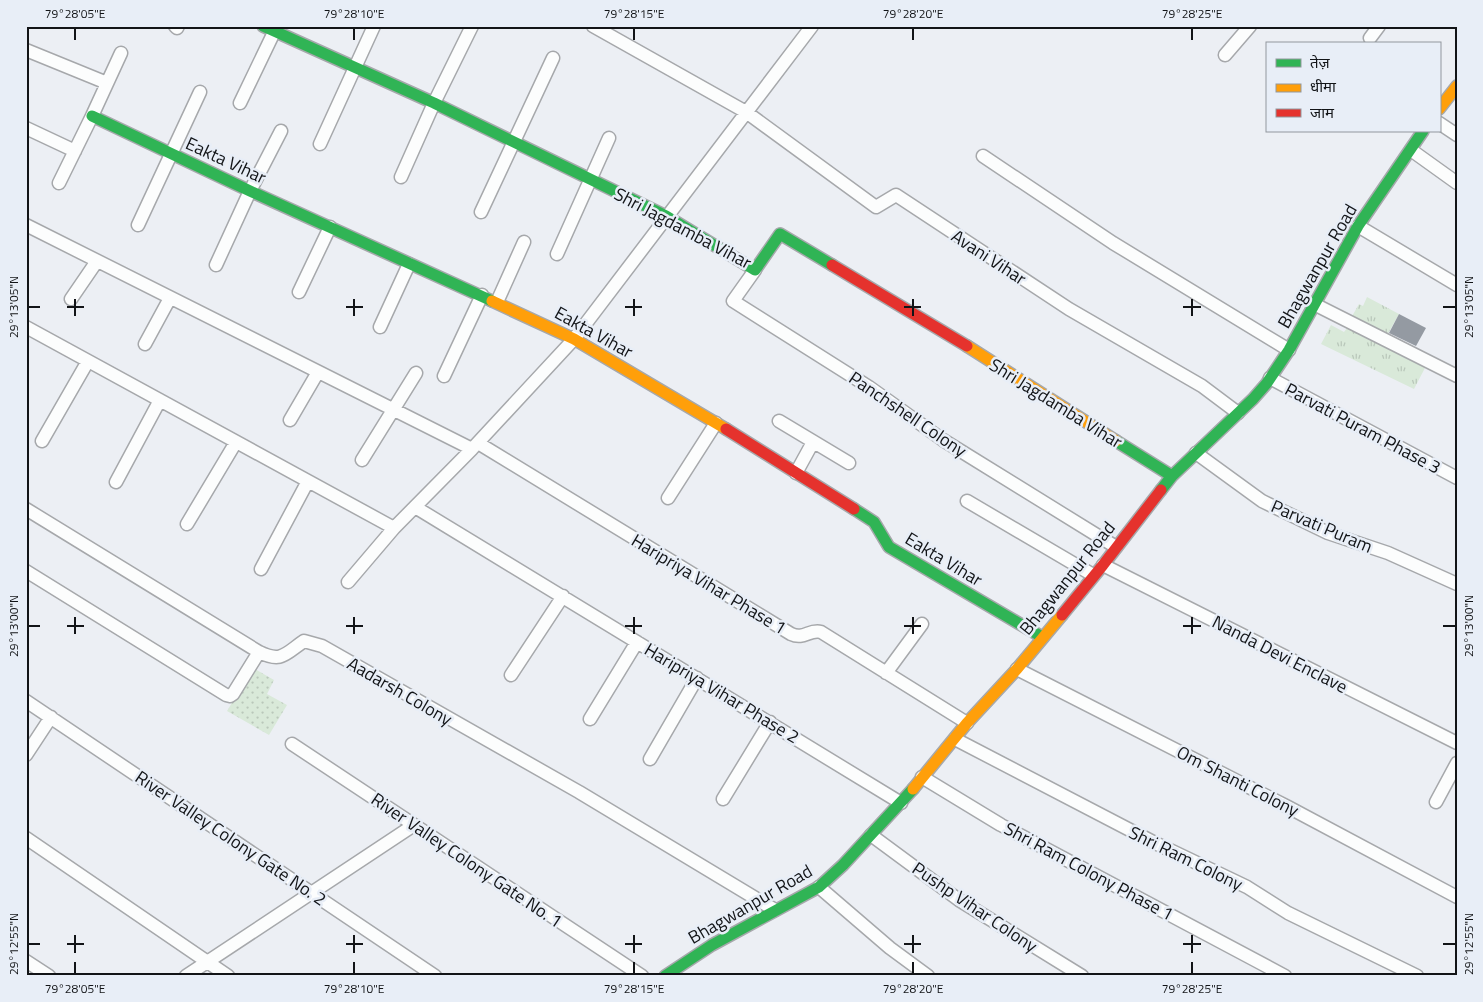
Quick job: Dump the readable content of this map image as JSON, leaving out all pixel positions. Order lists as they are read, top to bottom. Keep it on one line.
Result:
{"streets":{"street":["Eakta Vihar","Shri Jagdamba Vihar","Avani Vihar","Bhagwanpur Road","Panchshell Colony","Parvati Puram Phase 3","Parvati Puram","Haripriya Vihar Phase 1","Nanda Devi Enclave","Aadarsh Colony","Haripriya Vihar Phase 2","Om Shanti Colony","River Valley Colony Gate No. 2","Shri Ram Colony","River Valley Colony Gate No. 1","Shri Ram Colony Phase 1","Pushp Vihar Colony"]},"crossings":[["Eakta Vihar","Bhagwanpur Road"],["Shri Jagdamba Vihar","Bhagwanpur Road"],["Shri Jagdamba Vihar","Panchshell Colony"],["Avani Vihar","Bhagwanpur Road"],["Bhagwanpur Road","Panchshell Colony"],["Bhagwanpur Road","Parvati Puram Phase 3"],["Bhagwanpur Road","Parvati Puram"],["Bhagwanpur Road","Haripriya Vihar Phase 1"],["Bhagwanpur Road","Nanda Devi Enclave"],["Bhagwanpur Road","Aadarsh Colony"],["Bhagwanpur Road","Haripriya Vihar Phase 2"],["Bhagwanpur Road","Om Shanti Colony"],["Bhagwanpur Road","Shri Ram Colony"],["Bhagwanpur Road","Shri Ram Colony Phase 1"],["Bhagwanpur Road","Pushp Vihar Colony"]],"legend":["तेज़","धीमा","जाम"],"coordinates":["79°28'05\"E","79°28'10\"E","79°28'15\"E","79°28'20\"E","79°28'25\"E","29°13'05\"N","29°13'00\"N","29°12'55\"N"]}
